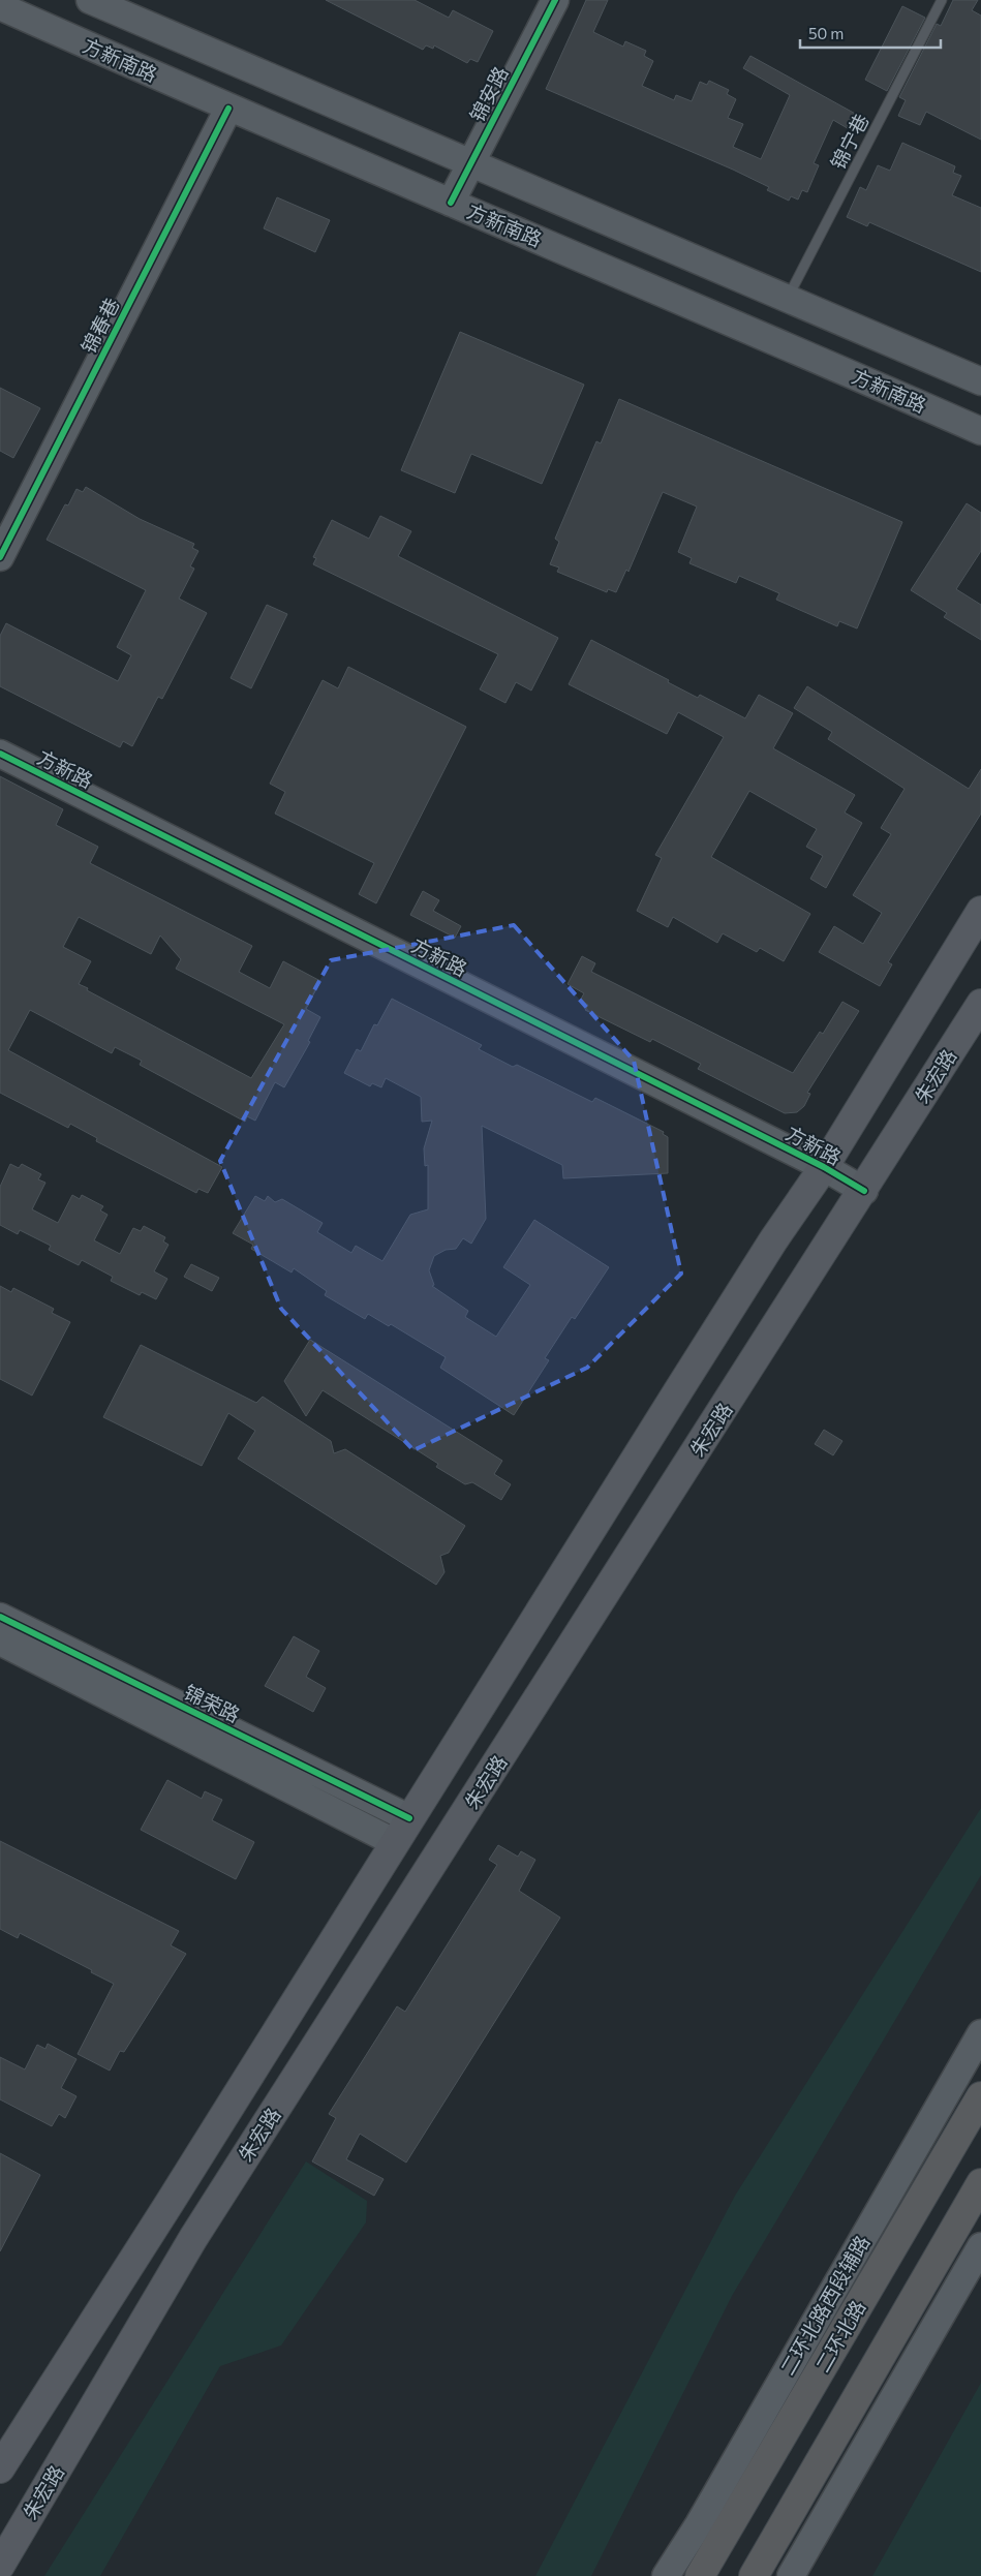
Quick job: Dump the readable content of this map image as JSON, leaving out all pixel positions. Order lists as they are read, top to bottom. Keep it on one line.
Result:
{"streets":{"highway":["二环北路"],"main road":["方新南路","锦安路","锦春巷","方新路","朱宏路","锦荣路","二环北路西段辅路"],"lane":["锦宁巷"]},"crossings":[["方新南路","锦安路"],["方新南路","锦春巷"],["方新路","朱宏路"],["朱宏路","锦荣路"]],"scale_bar":"50 m"}
